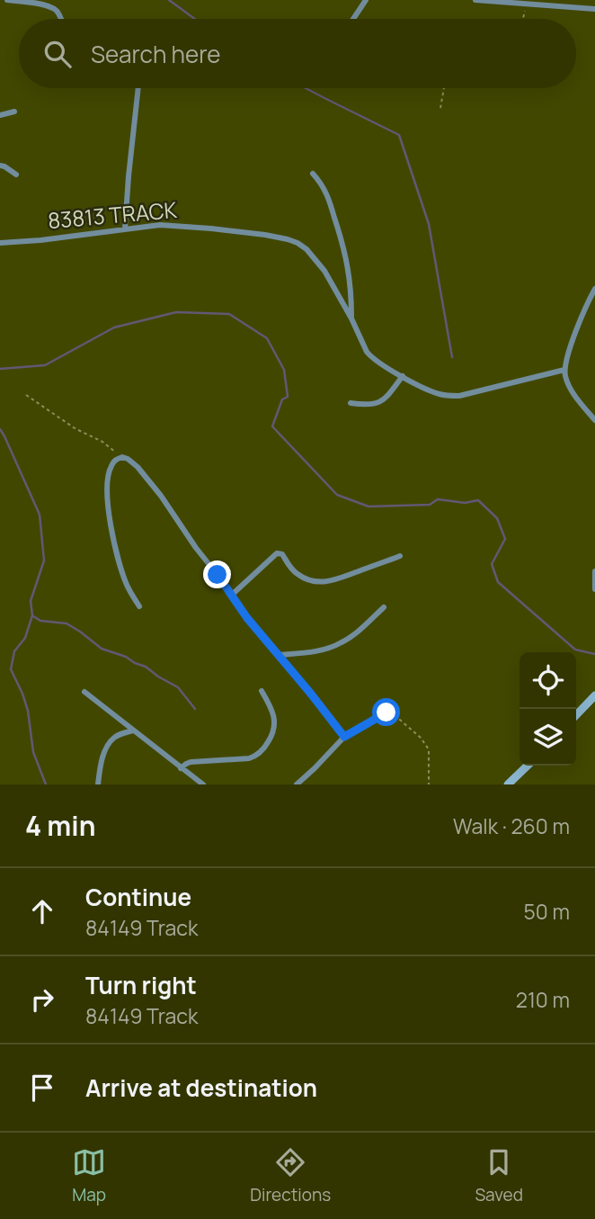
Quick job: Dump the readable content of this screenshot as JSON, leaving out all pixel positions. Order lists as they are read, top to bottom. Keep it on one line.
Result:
{"streets":{"street":["83813 TRACK"]},"page":{"search":"Search here","heading":["4 min","Walk · 260 m"],"list":[["Continue","84149 Track","50 m"],["Turn right","84149 Track","210 m"],"Arrive at destination"],"nav":["Map","Directions","Saved"]}}
